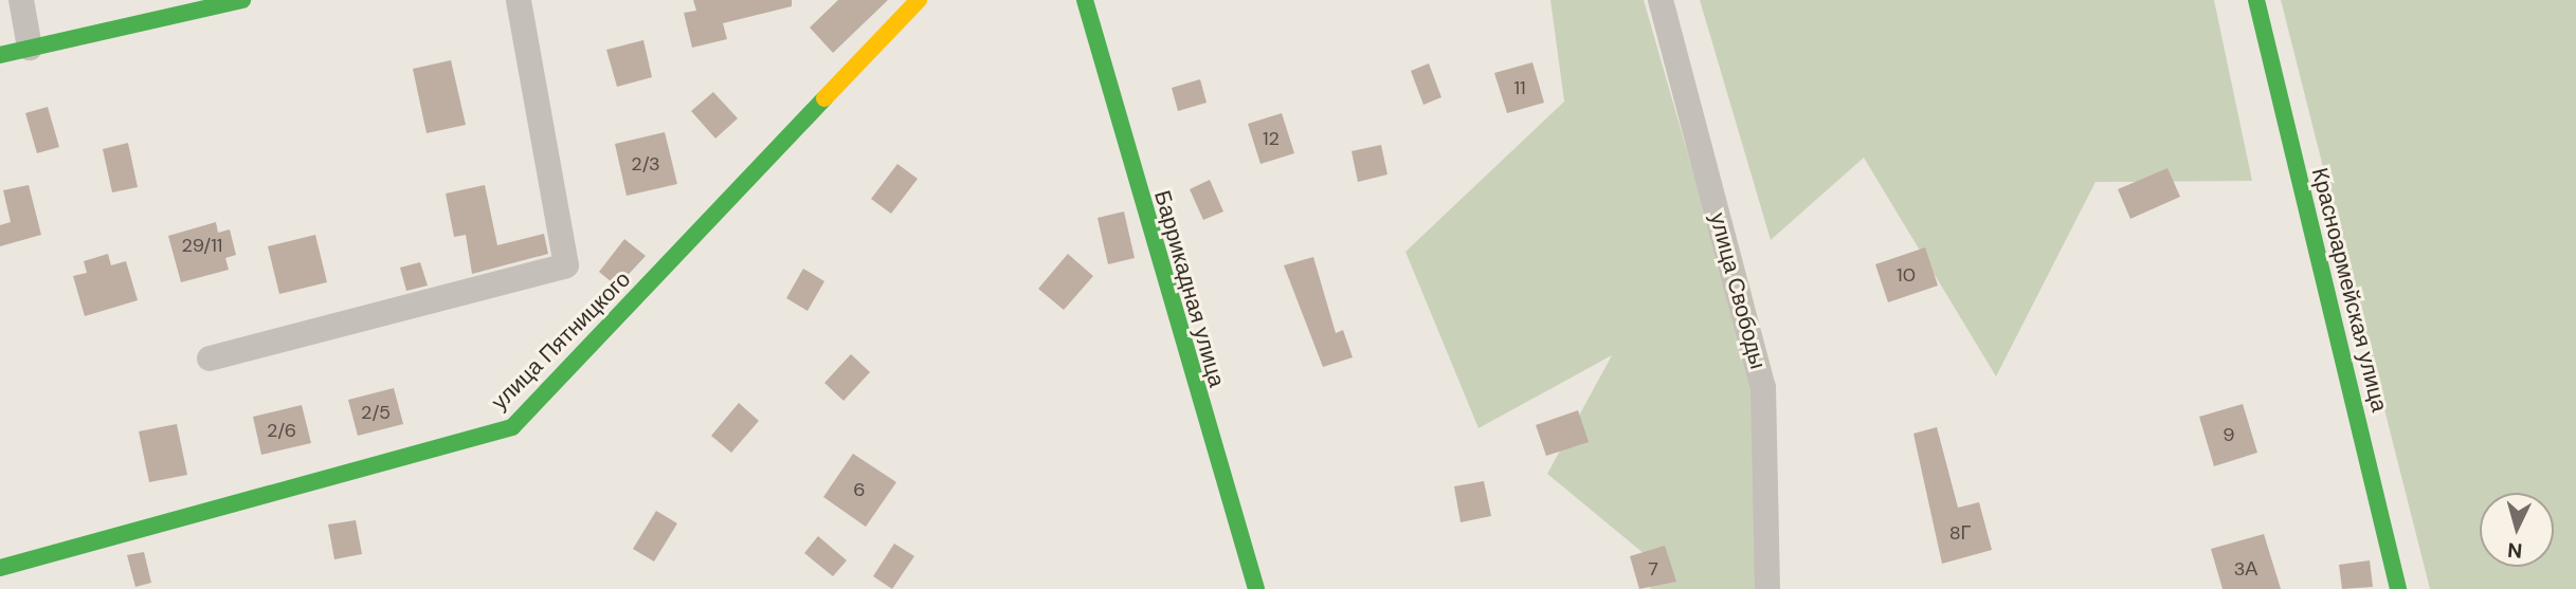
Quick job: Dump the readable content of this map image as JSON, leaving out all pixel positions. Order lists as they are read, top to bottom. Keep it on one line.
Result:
{"streets":{"street":["Баррикадная улица","Красноармейская улица","улица Свободы","улица Пятницкого"]},"house_numbers":["11","12","2/3","29/11","10","2/5","2/6","9","6","8Г","7","3А"],"north":"bottom"}
